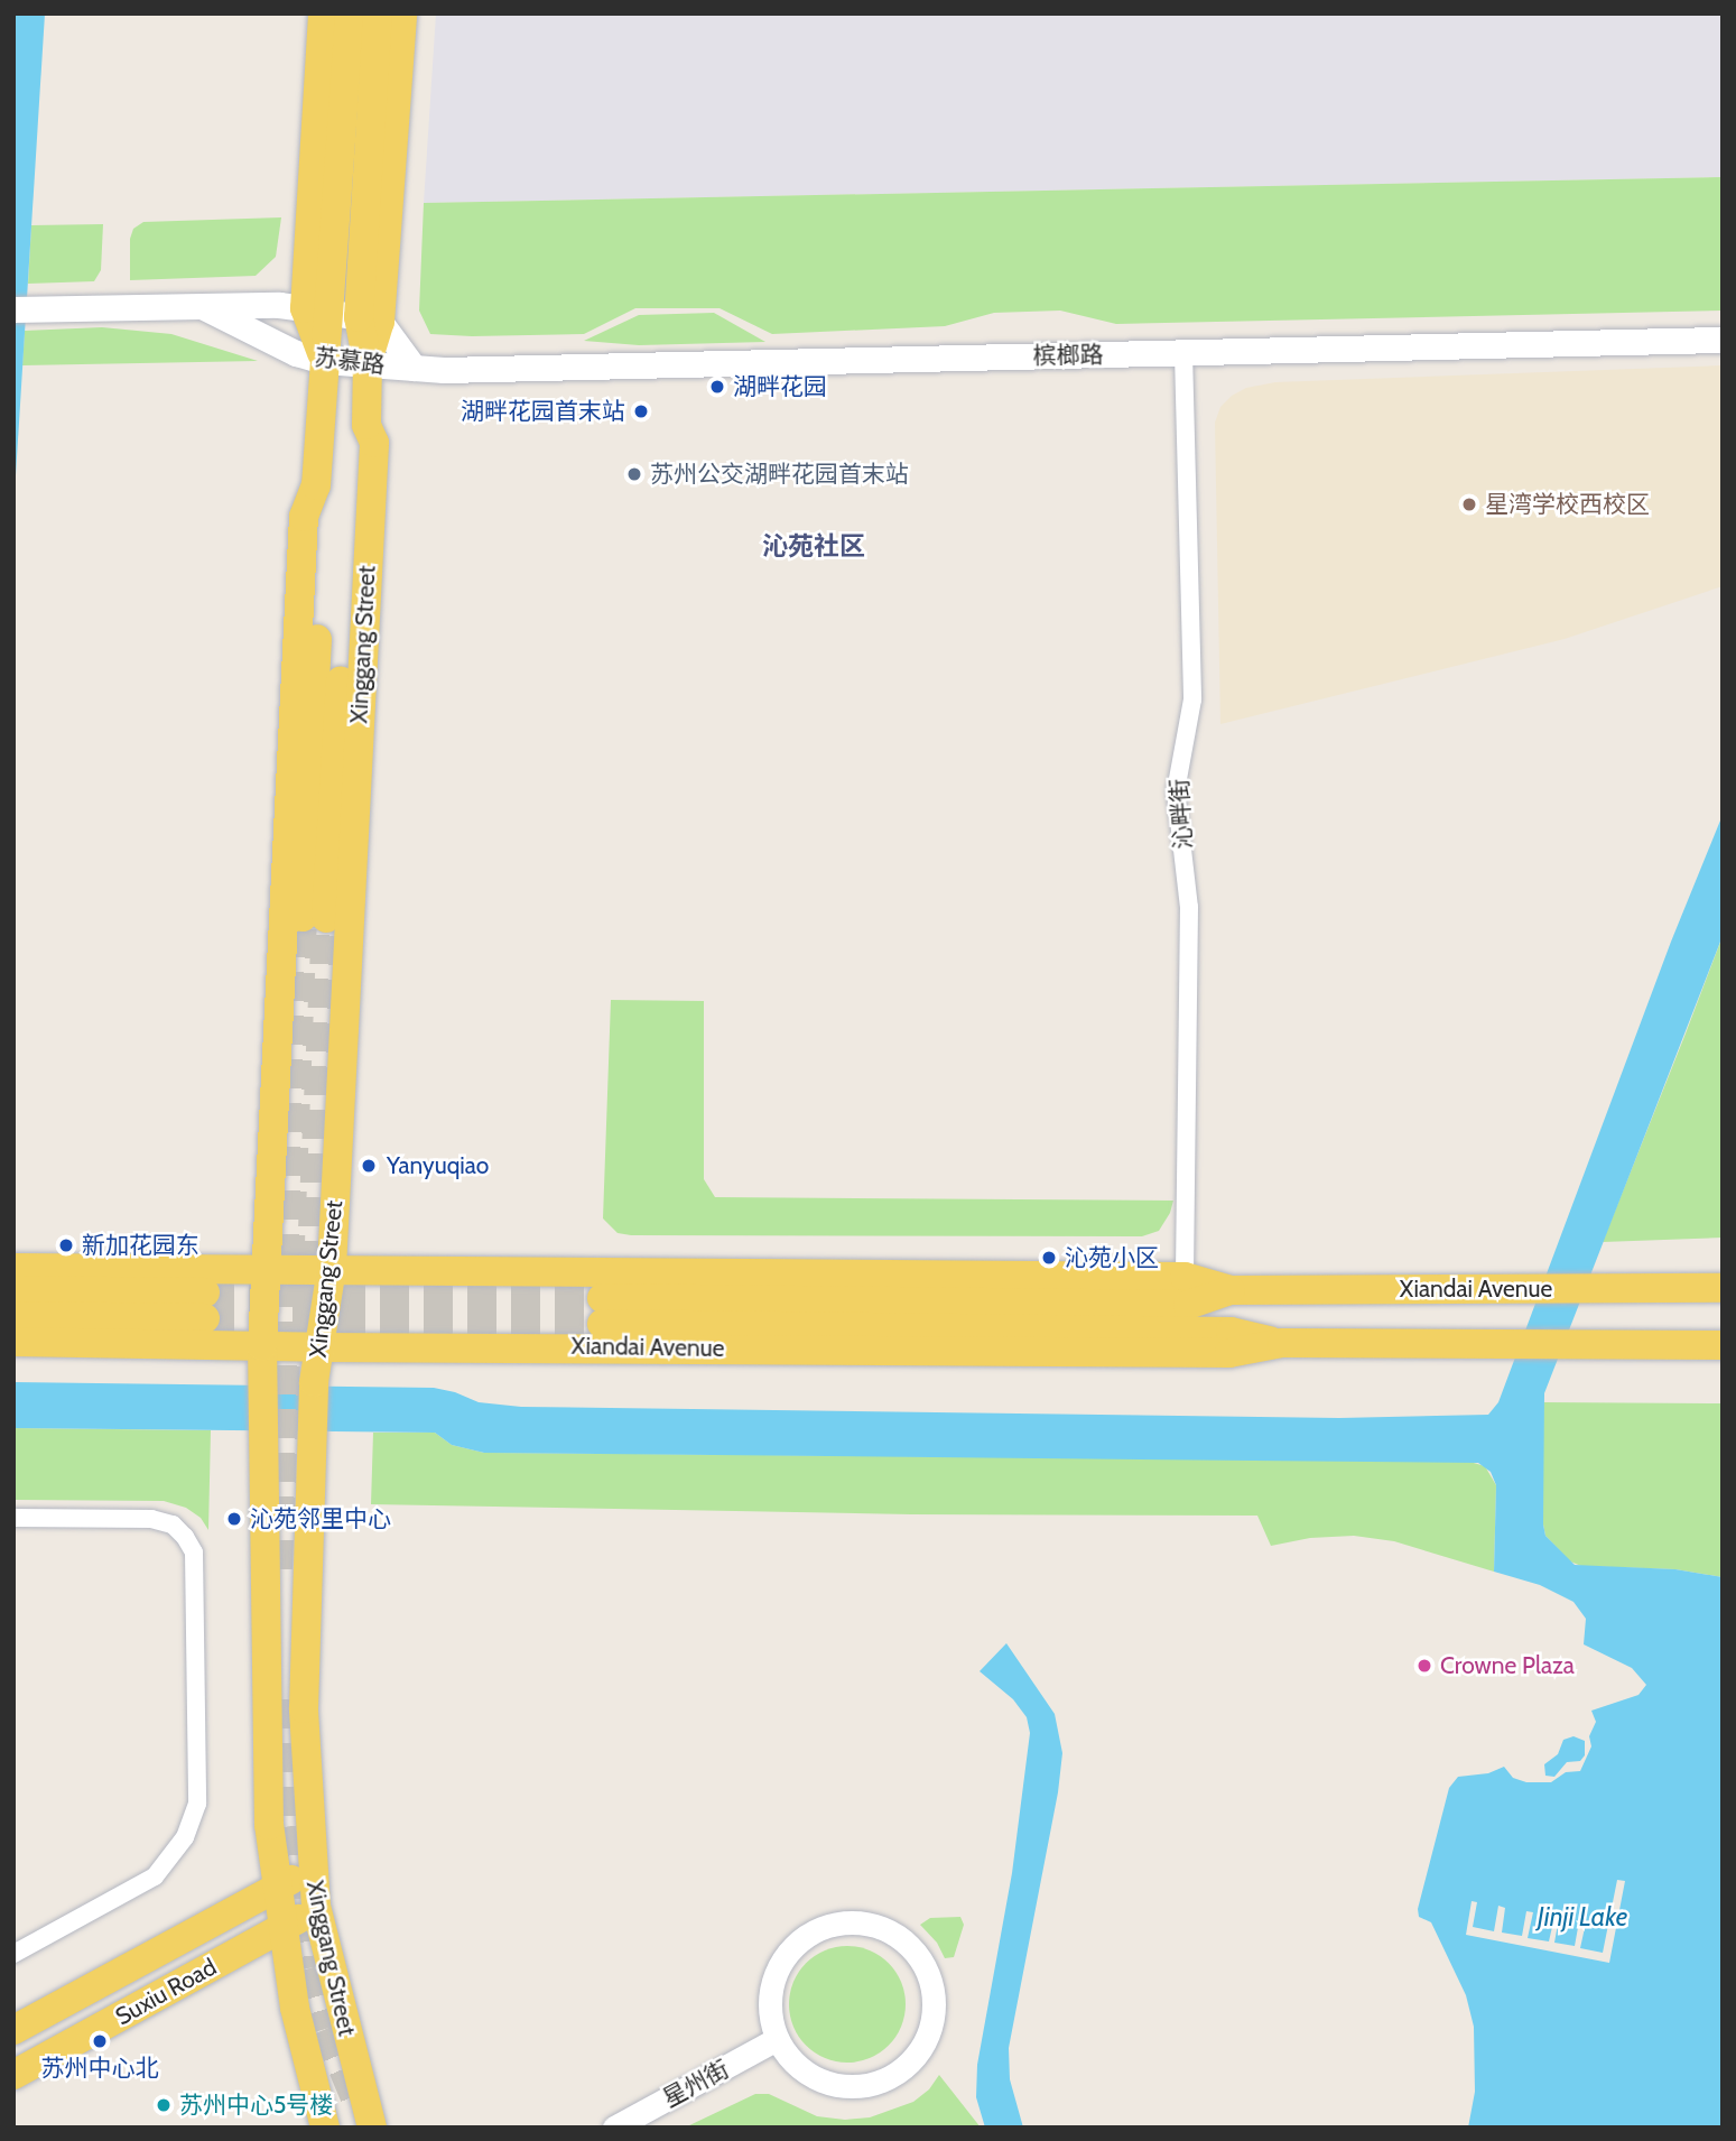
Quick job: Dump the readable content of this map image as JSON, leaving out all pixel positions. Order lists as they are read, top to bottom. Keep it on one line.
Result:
{"streets":{"main road":["槟榔路","苏慕路","Xinggang Street","Xiandai Avenue","Suxiu Road"],"street":["沁畔街","星州街"]},"crossings":[["槟榔路","苏慕路"],["槟榔路","沁畔街"],["苏慕路","Xinggang Street"],["Xinggang Street","Xiandai Avenue"],["Xinggang Street","Suxiu Road"],["沁畔街","Xiandai Avenue"]],"districts":["沁苑社区"],"water":["Jinji Lake"],"places":["湖畔花园","湖畔花园首末站","苏州公交湖畔花园首末站","星湾学校西校区","Yanyuqiao","新加花园东","沁苑小区","沁苑邻里中心","Crowne Plaza","苏州中心北","苏州中心5号楼"]}
